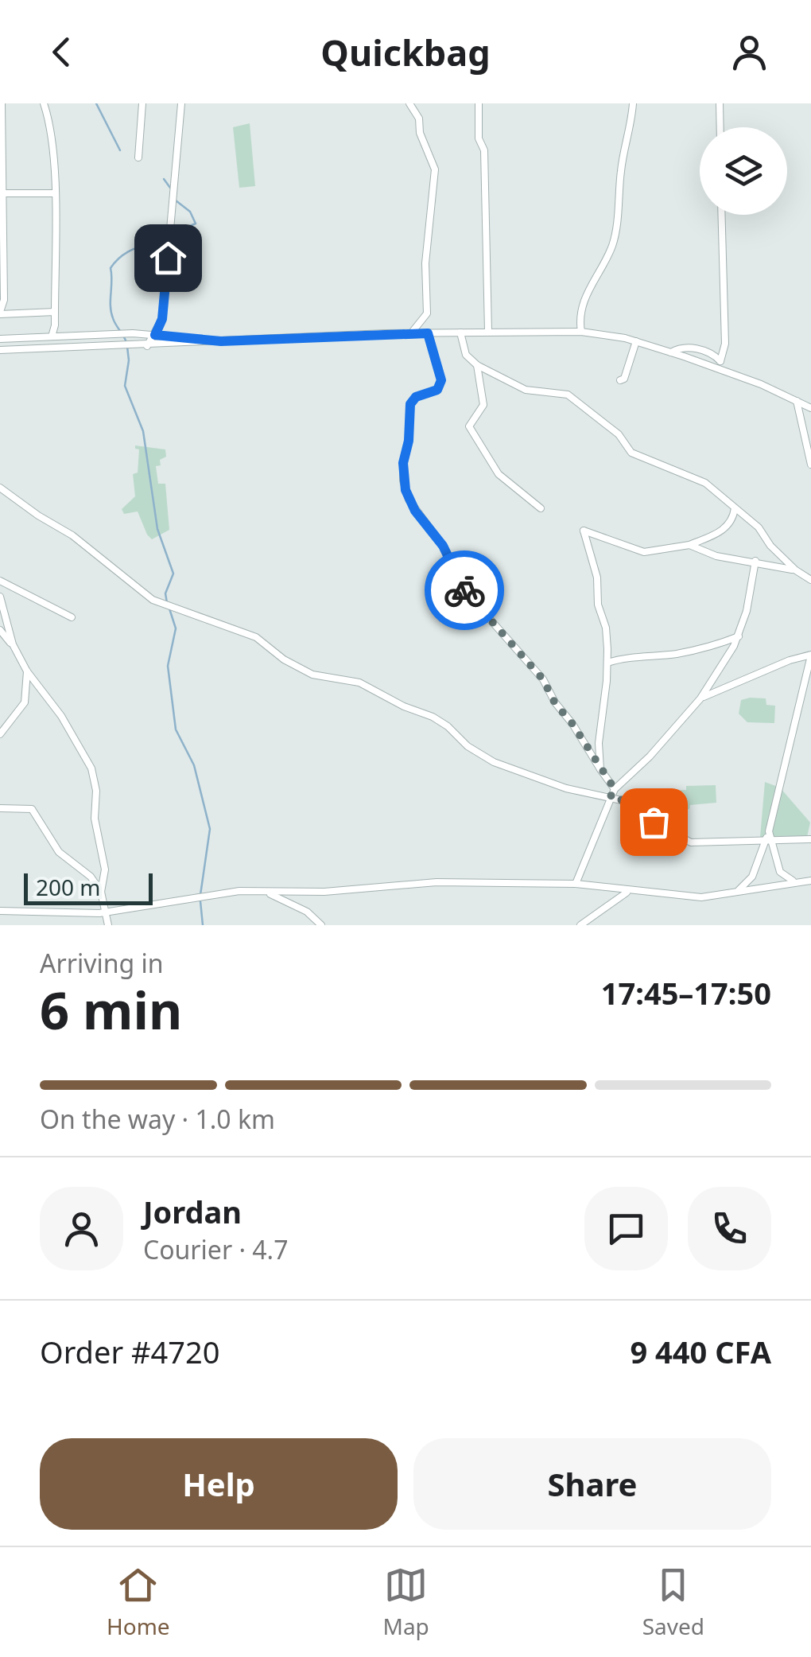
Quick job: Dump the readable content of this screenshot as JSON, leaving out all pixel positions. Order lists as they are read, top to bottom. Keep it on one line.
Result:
{"scale_bar":"200 m","page":{"header":"Quickbag","scale":"200 m","heading":["6 min","Arriving in","17:45–17:50"],"panel":["Jordan","Courier · 4.7","Order #4720","9 440 CFA"],"bar":"On the way · 1.0 km","buttons":["Help","Share"],"tabs":["Home","Map","Saved"]}}
